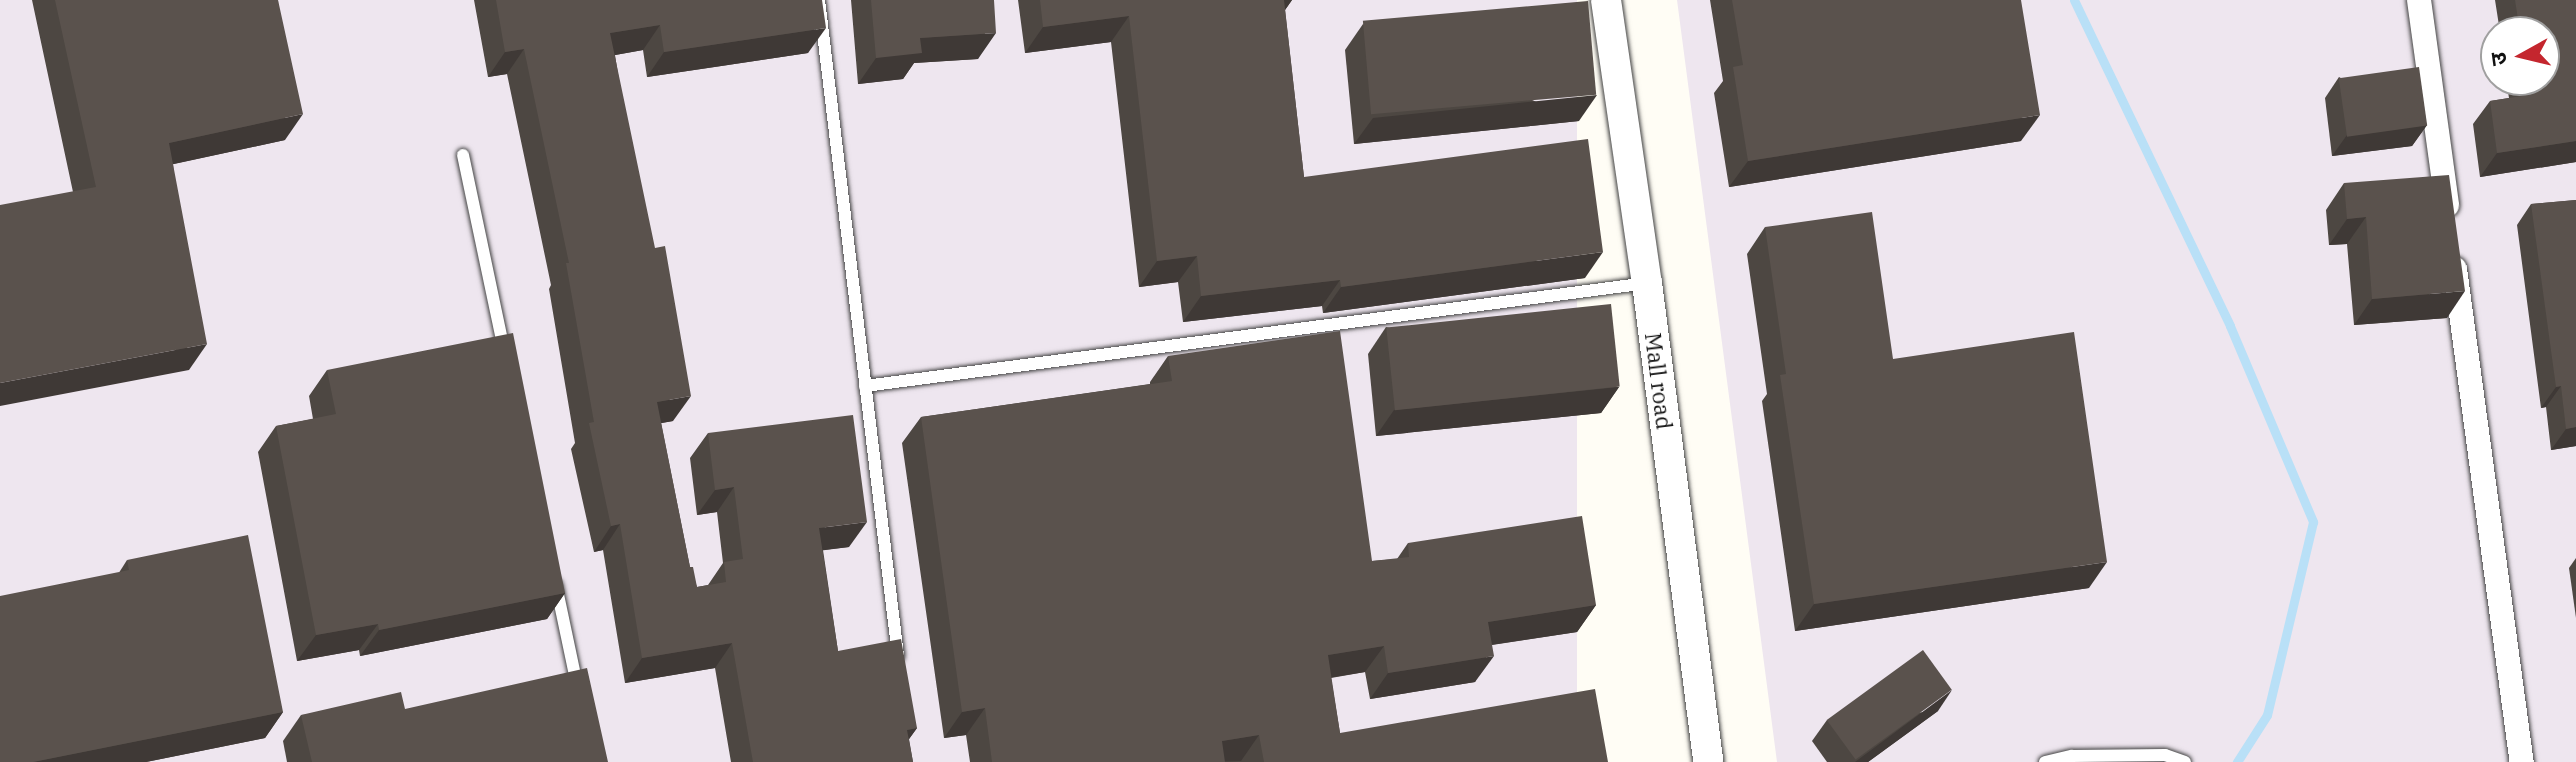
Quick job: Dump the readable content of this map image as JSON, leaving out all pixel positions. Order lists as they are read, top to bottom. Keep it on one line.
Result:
{"streets":{"street":["Mall road"]},"north":"left"}
